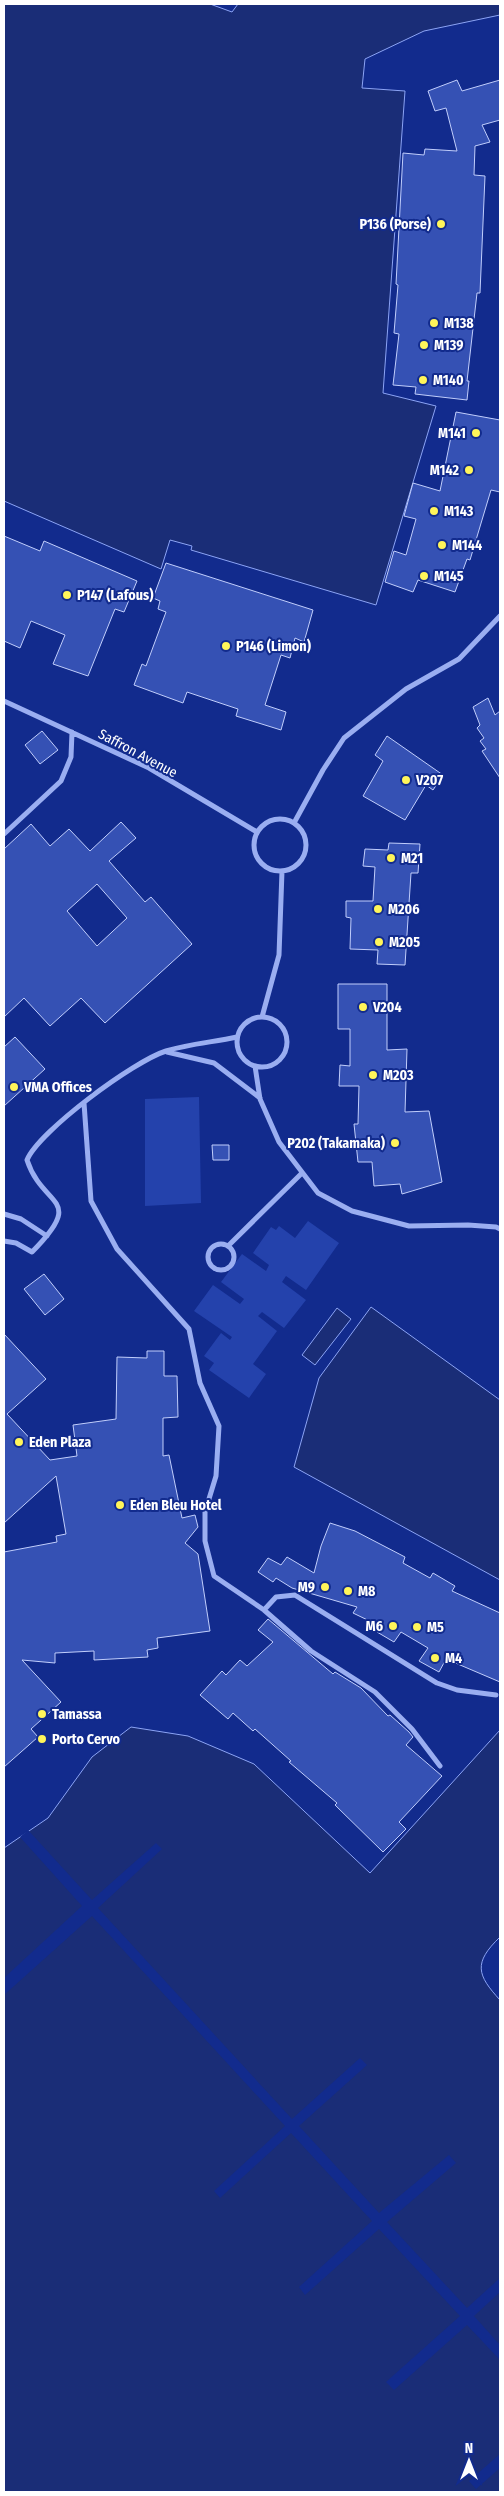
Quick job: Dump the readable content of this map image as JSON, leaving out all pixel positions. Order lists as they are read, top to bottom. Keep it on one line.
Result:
{"streets":{"street":["Saffron Avenue"]},"places":["P136 (Porse)","M138","M139","M140","M141","M142","M143","M144","M145","P147 (Lafous)","P146 (Limon)","V207","M21","M206","M205","V204","M203","VMA Offices","P202 (Takamaka)","Eden Plaza","Eden Bleu Hotel","M9","M8","M6","M5","M4","Tamassa","Porto Cervo"],"north":"top"}
